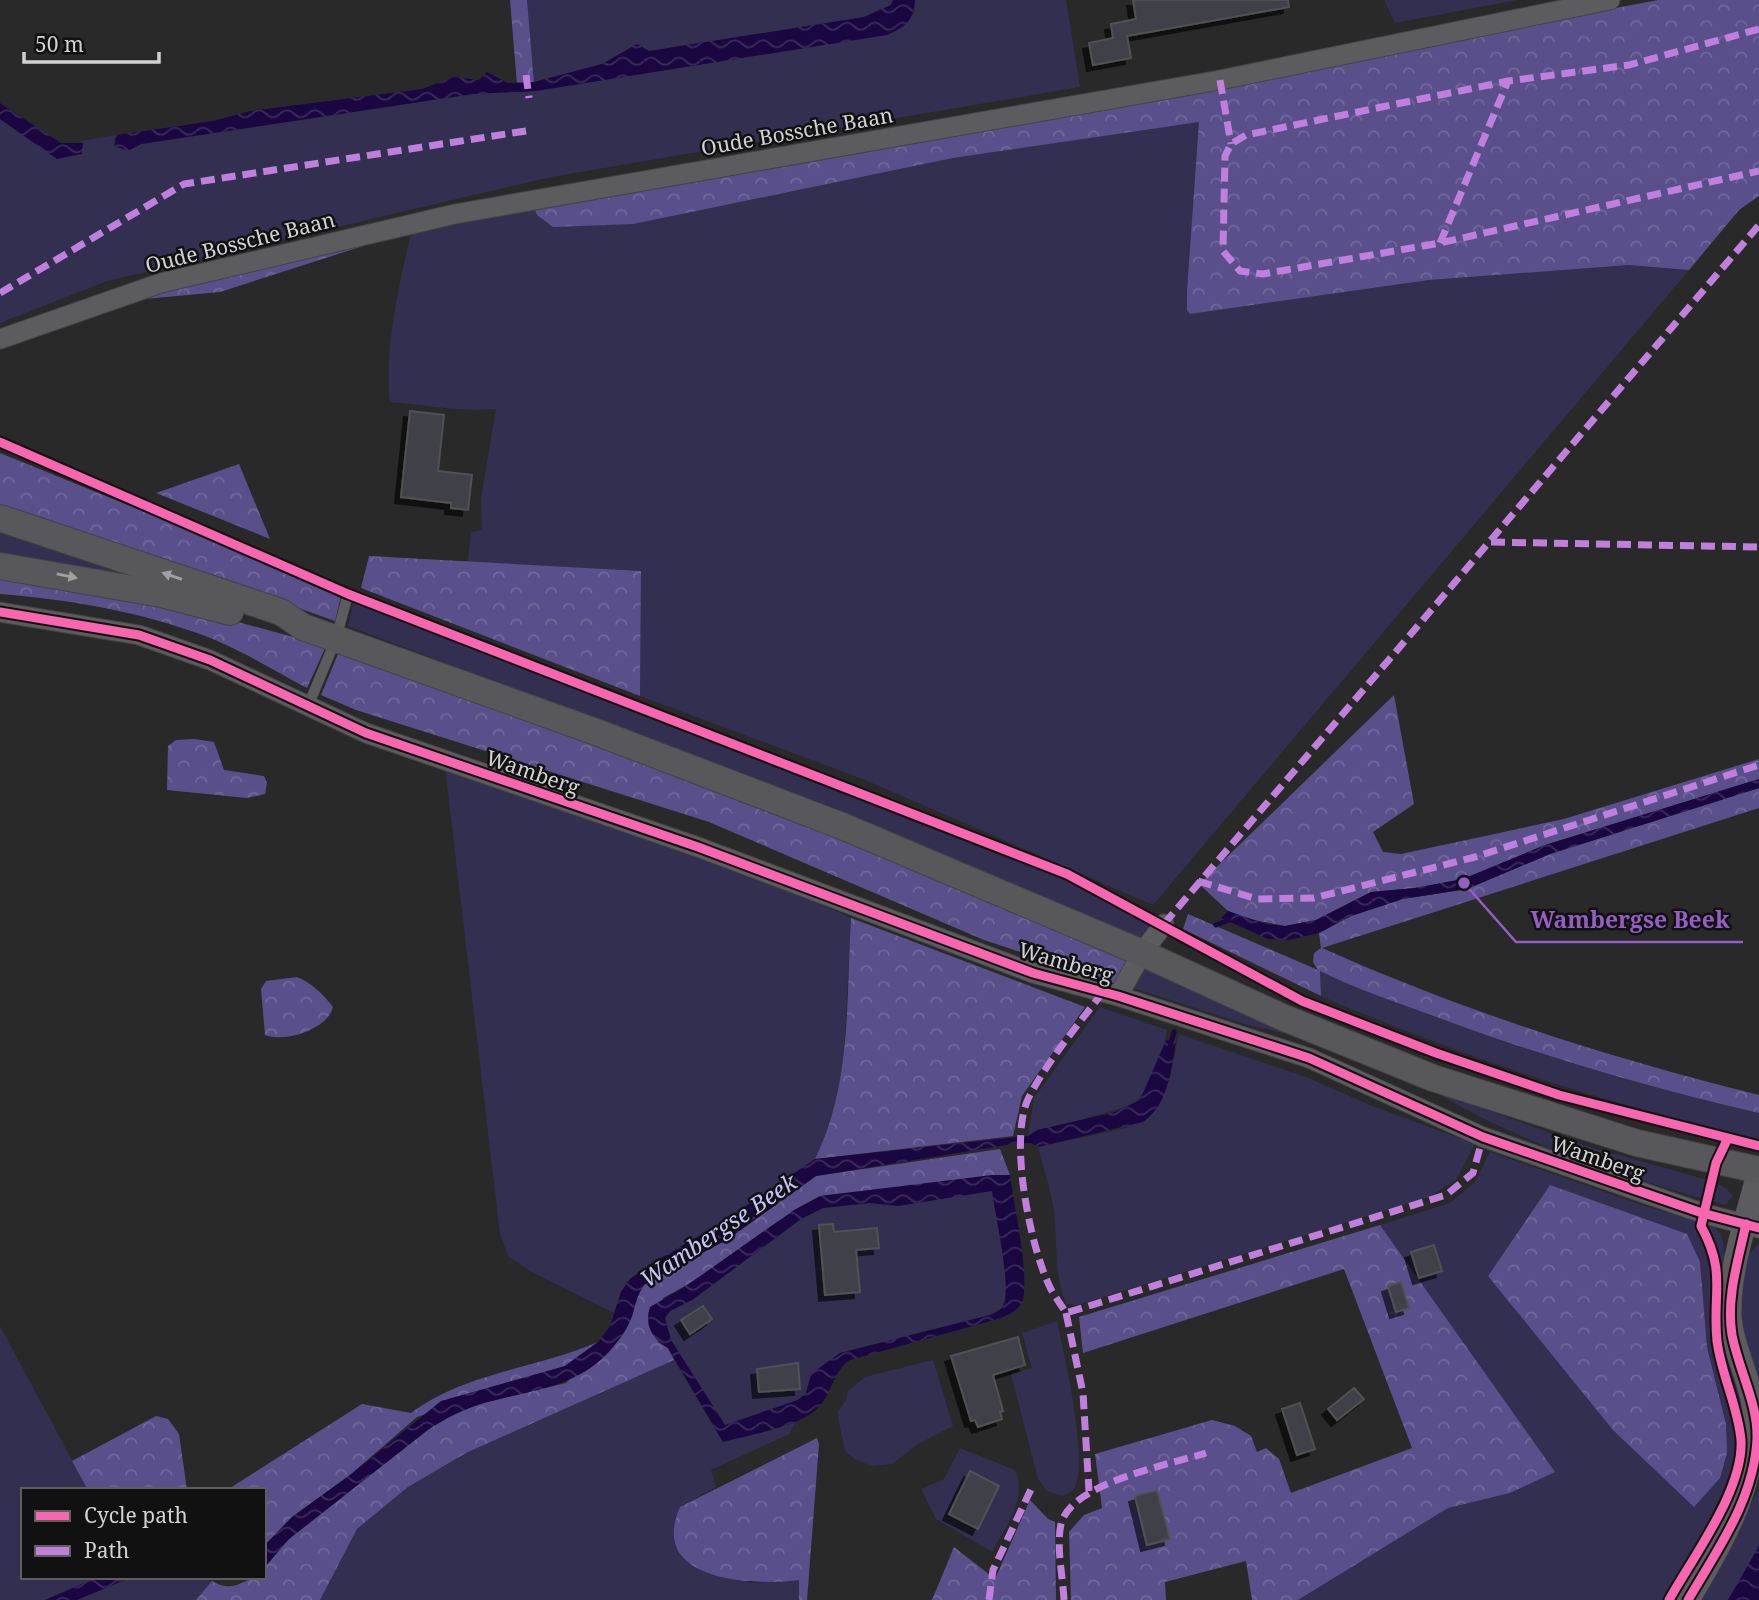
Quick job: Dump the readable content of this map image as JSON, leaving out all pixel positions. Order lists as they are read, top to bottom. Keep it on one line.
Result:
{"streets":{"main road":["Wamberg"],"street":["Oude Bossche Baan"]},"water":["Wambergse Beek"],"places":["Wambergse Beek"],"legend":["Cycle path","Path"],"scale_bar":"50 m"}
